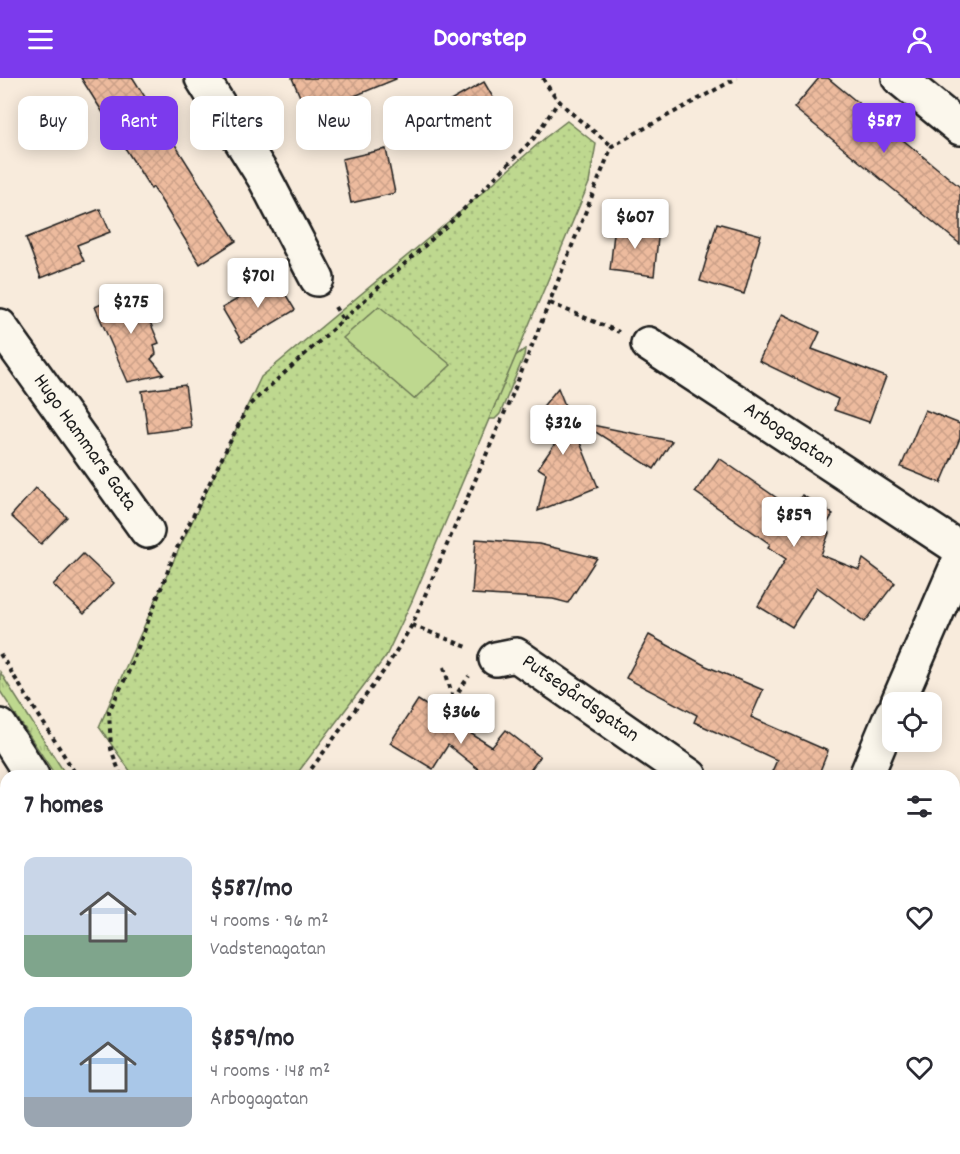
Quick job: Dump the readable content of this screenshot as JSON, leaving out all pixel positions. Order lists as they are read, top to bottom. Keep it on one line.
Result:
{"streets":{"street":["Arbogagatan","Hugo Hammars Gata","Putsegårdsgatan"]},"page":{"header":"Doorstep","chip":["Buy","Rent","Filters","New","Apartment"],"price":["$587","$607","$701","$275","$326","$859","$366"],"heading":"7 homes","list":[{"name":"$587/mo","note":"4 rooms · 96 m² · Vadstenagatan"},{"name":"$859/mo","note":"4 rooms · 148 m² · Arbogagatan"}]}}
